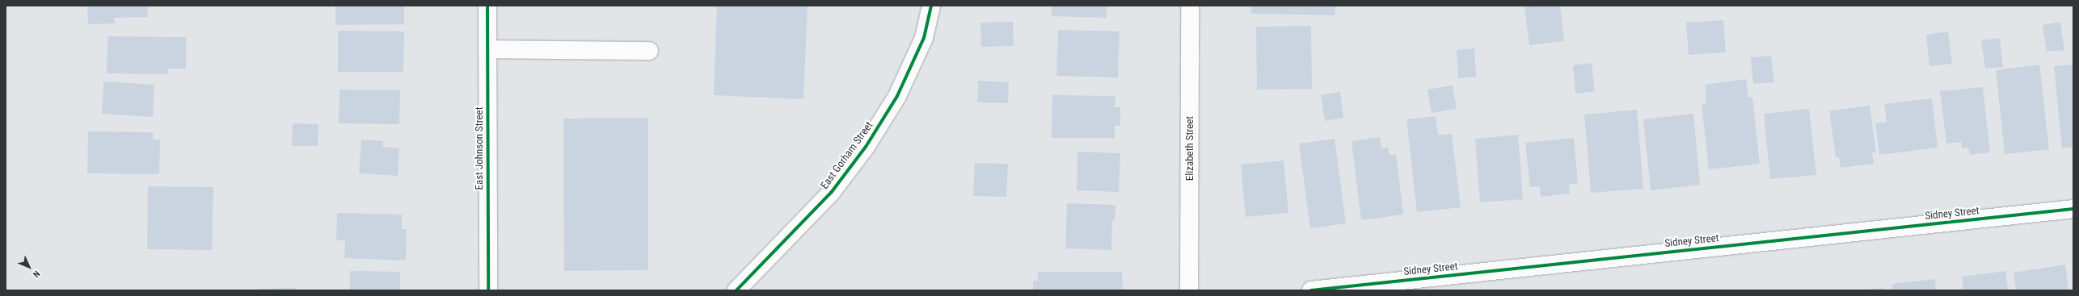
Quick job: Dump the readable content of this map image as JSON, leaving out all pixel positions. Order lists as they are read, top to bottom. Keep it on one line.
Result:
{"streets":{"street":["East Johnson Street","Elizabeth Street","East Gorham Street","Sidney Street"]},"north":"bottom right"}
